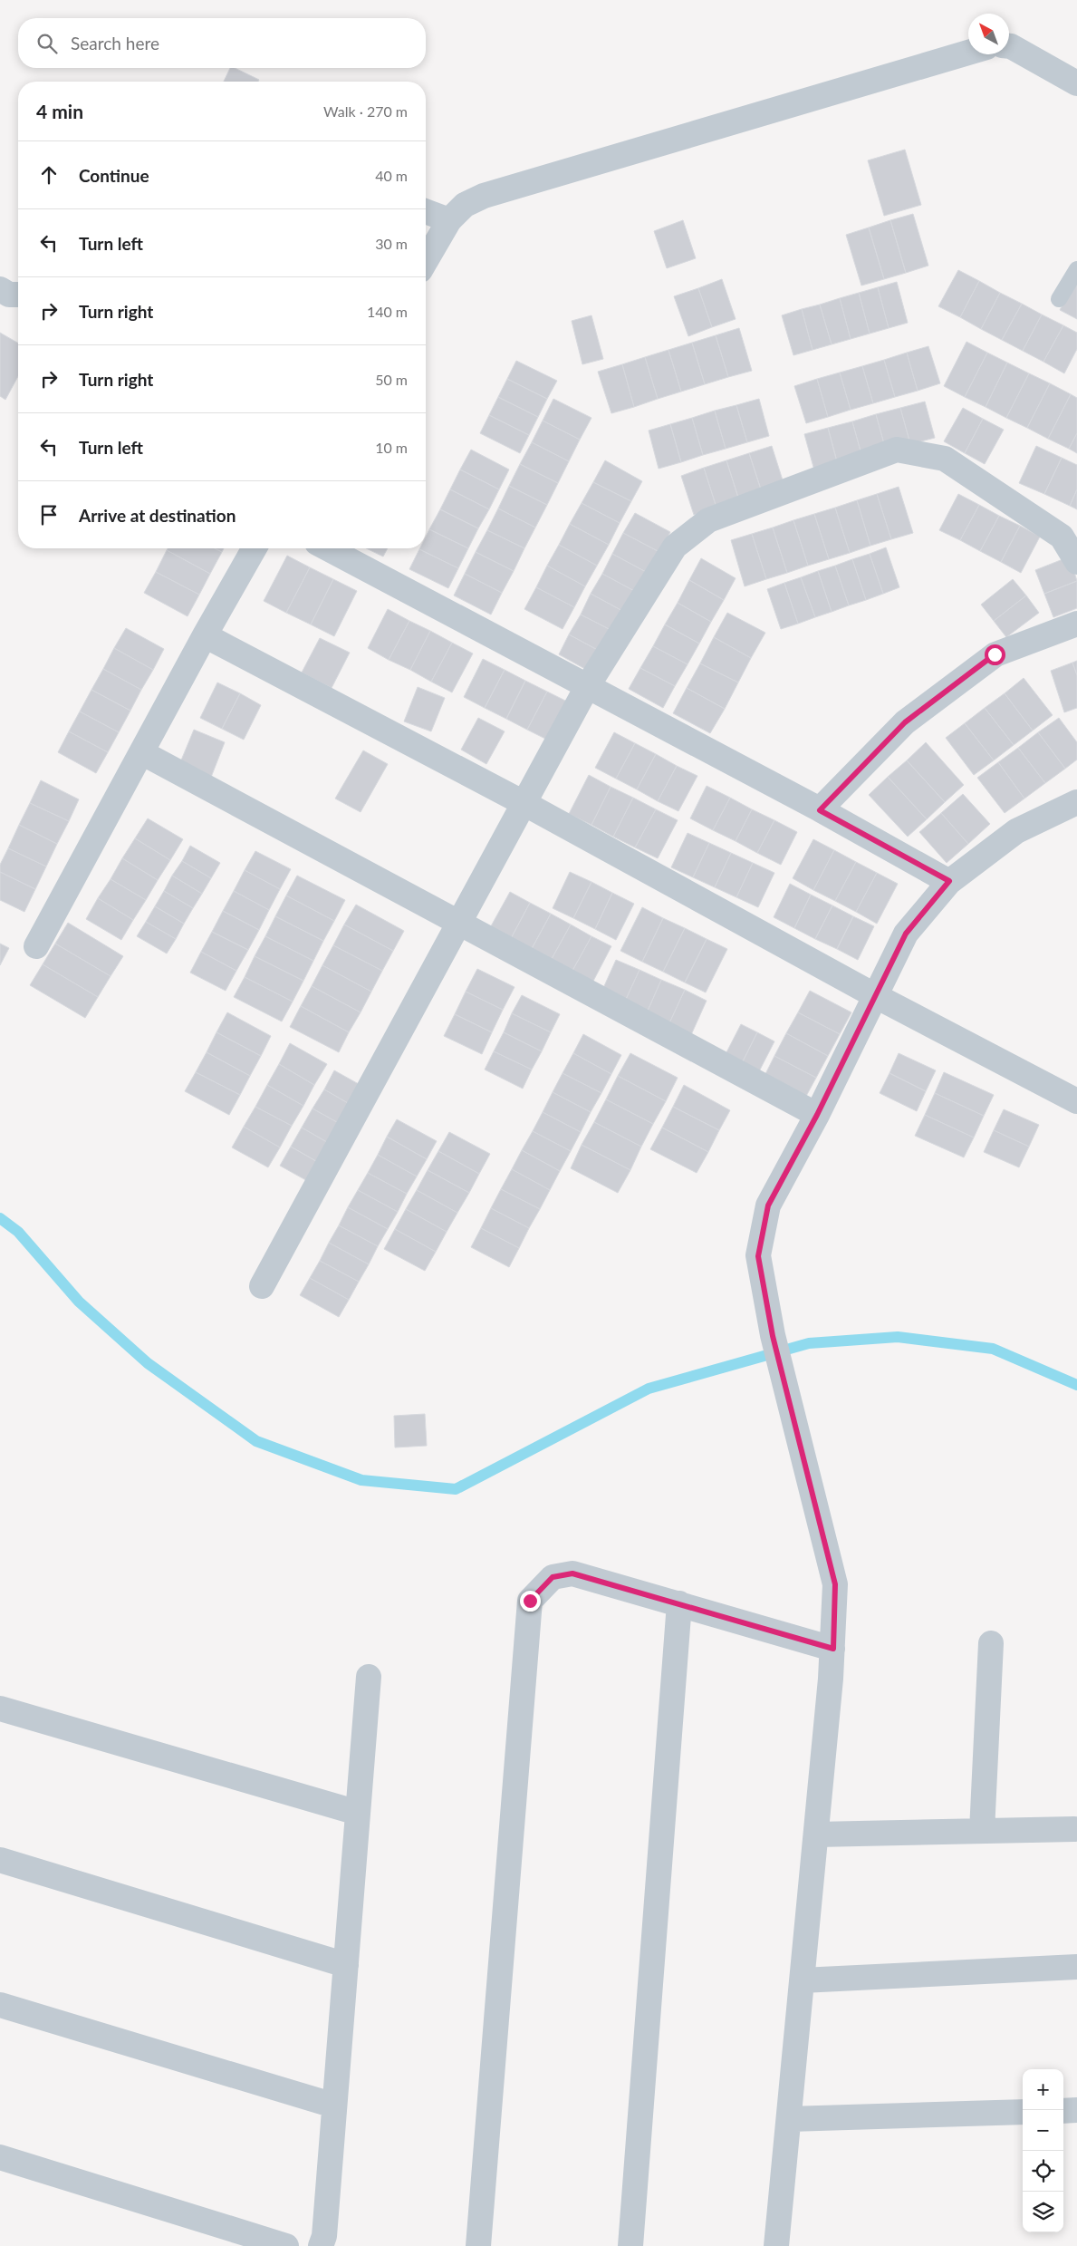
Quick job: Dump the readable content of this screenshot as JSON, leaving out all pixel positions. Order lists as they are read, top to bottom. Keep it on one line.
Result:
{"north":"top left","page":{"search":"Search here","heading":["4 min","Walk · 270 m"],"list":[["Continue","40 m"],["Turn left","30 m"],["Turn right","140 m"],["Turn right","50 m"],["Turn left","10 m"],"Arrive at destination"],"map_buttons":["+","−"]}}
